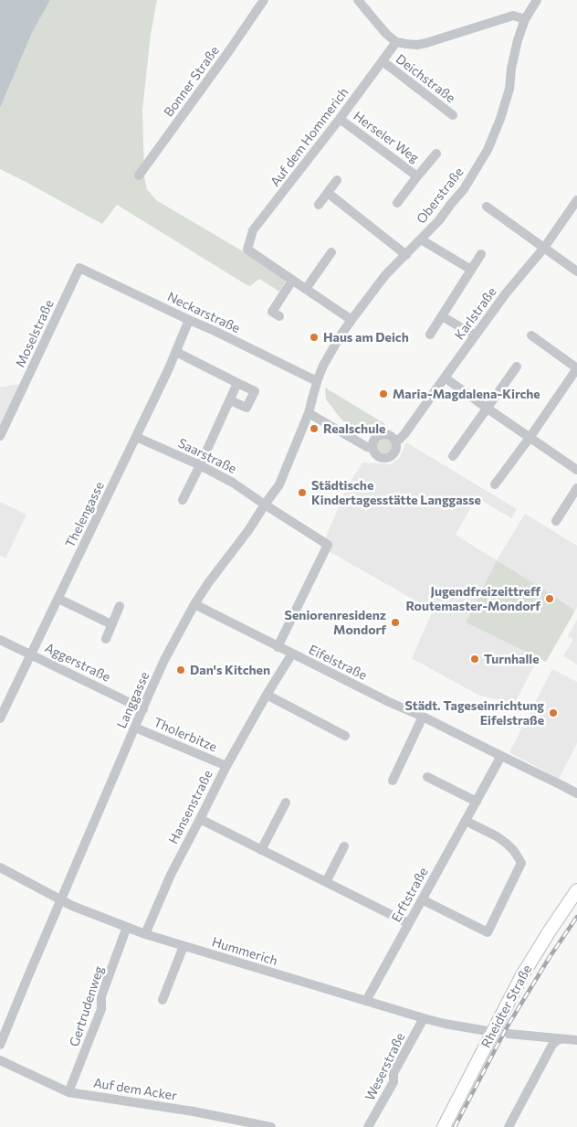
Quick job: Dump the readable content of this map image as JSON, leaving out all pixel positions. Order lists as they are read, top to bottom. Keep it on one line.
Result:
{"streets":{"main road":["Rheidter Straße"],"street":["Deichstraße","Bonner Straße","Auf dem Hommerich","Herseler Weg","Oberstraße","Neckarstraße","Karlstraße","Moselstraße","Saarstraße","Thelengasse","Aggerstraße","Eifelstraße","Langgasse","Tholerbitze","Hansenstraße","Erftstraße","Hummerich","Gertrudenweg","Weserstraße","Auf dem Acker"]},"crossings":[["Deichstraße","Auf dem Hommerich"],["Auf dem Hommerich","Herseler Weg"],["Oberstraße","Neckarstraße"],["Oberstraße","Langgasse"],["Neckarstraße","Moselstraße"],["Neckarstraße","Thelengasse"],["Neckarstraße","Langgasse"],["Karlstraße","Langgasse"],["Saarstraße","Thelengasse"],["Saarstraße","Eifelstraße"],["Saarstraße","Langgasse"],["Thelengasse","Aggerstraße"],["Aggerstraße","Langgasse"],["Eifelstraße","Langgasse"],["Eifelstraße","Hansenstraße"],["Eifelstraße","Erftstraße"],["Langgasse","Tholerbitze"],["Langgasse","Hummerich"],["Tholerbitze","Hansenstraße"],["Hansenstraße","Hummerich"],["Erftstraße","Hummerich"],["Hummerich","Gertrudenweg"],["Hummerich","Rheidter Straße"],["Hummerich","Weserstraße"],["Gertrudenweg","Auf dem Acker"]],"places":["Haus am Deich","Maria-Magdalena-Kirche","Realschule","Städtische Kindertagesstätte Langgasse","Jugendfreizeittreff Routemaster-Mondorf","Seniorenresidenz Mondorf","Turnhalle","Dan's Kitchen","Städt. Tageseinrichtung Eifelstraße"]}
